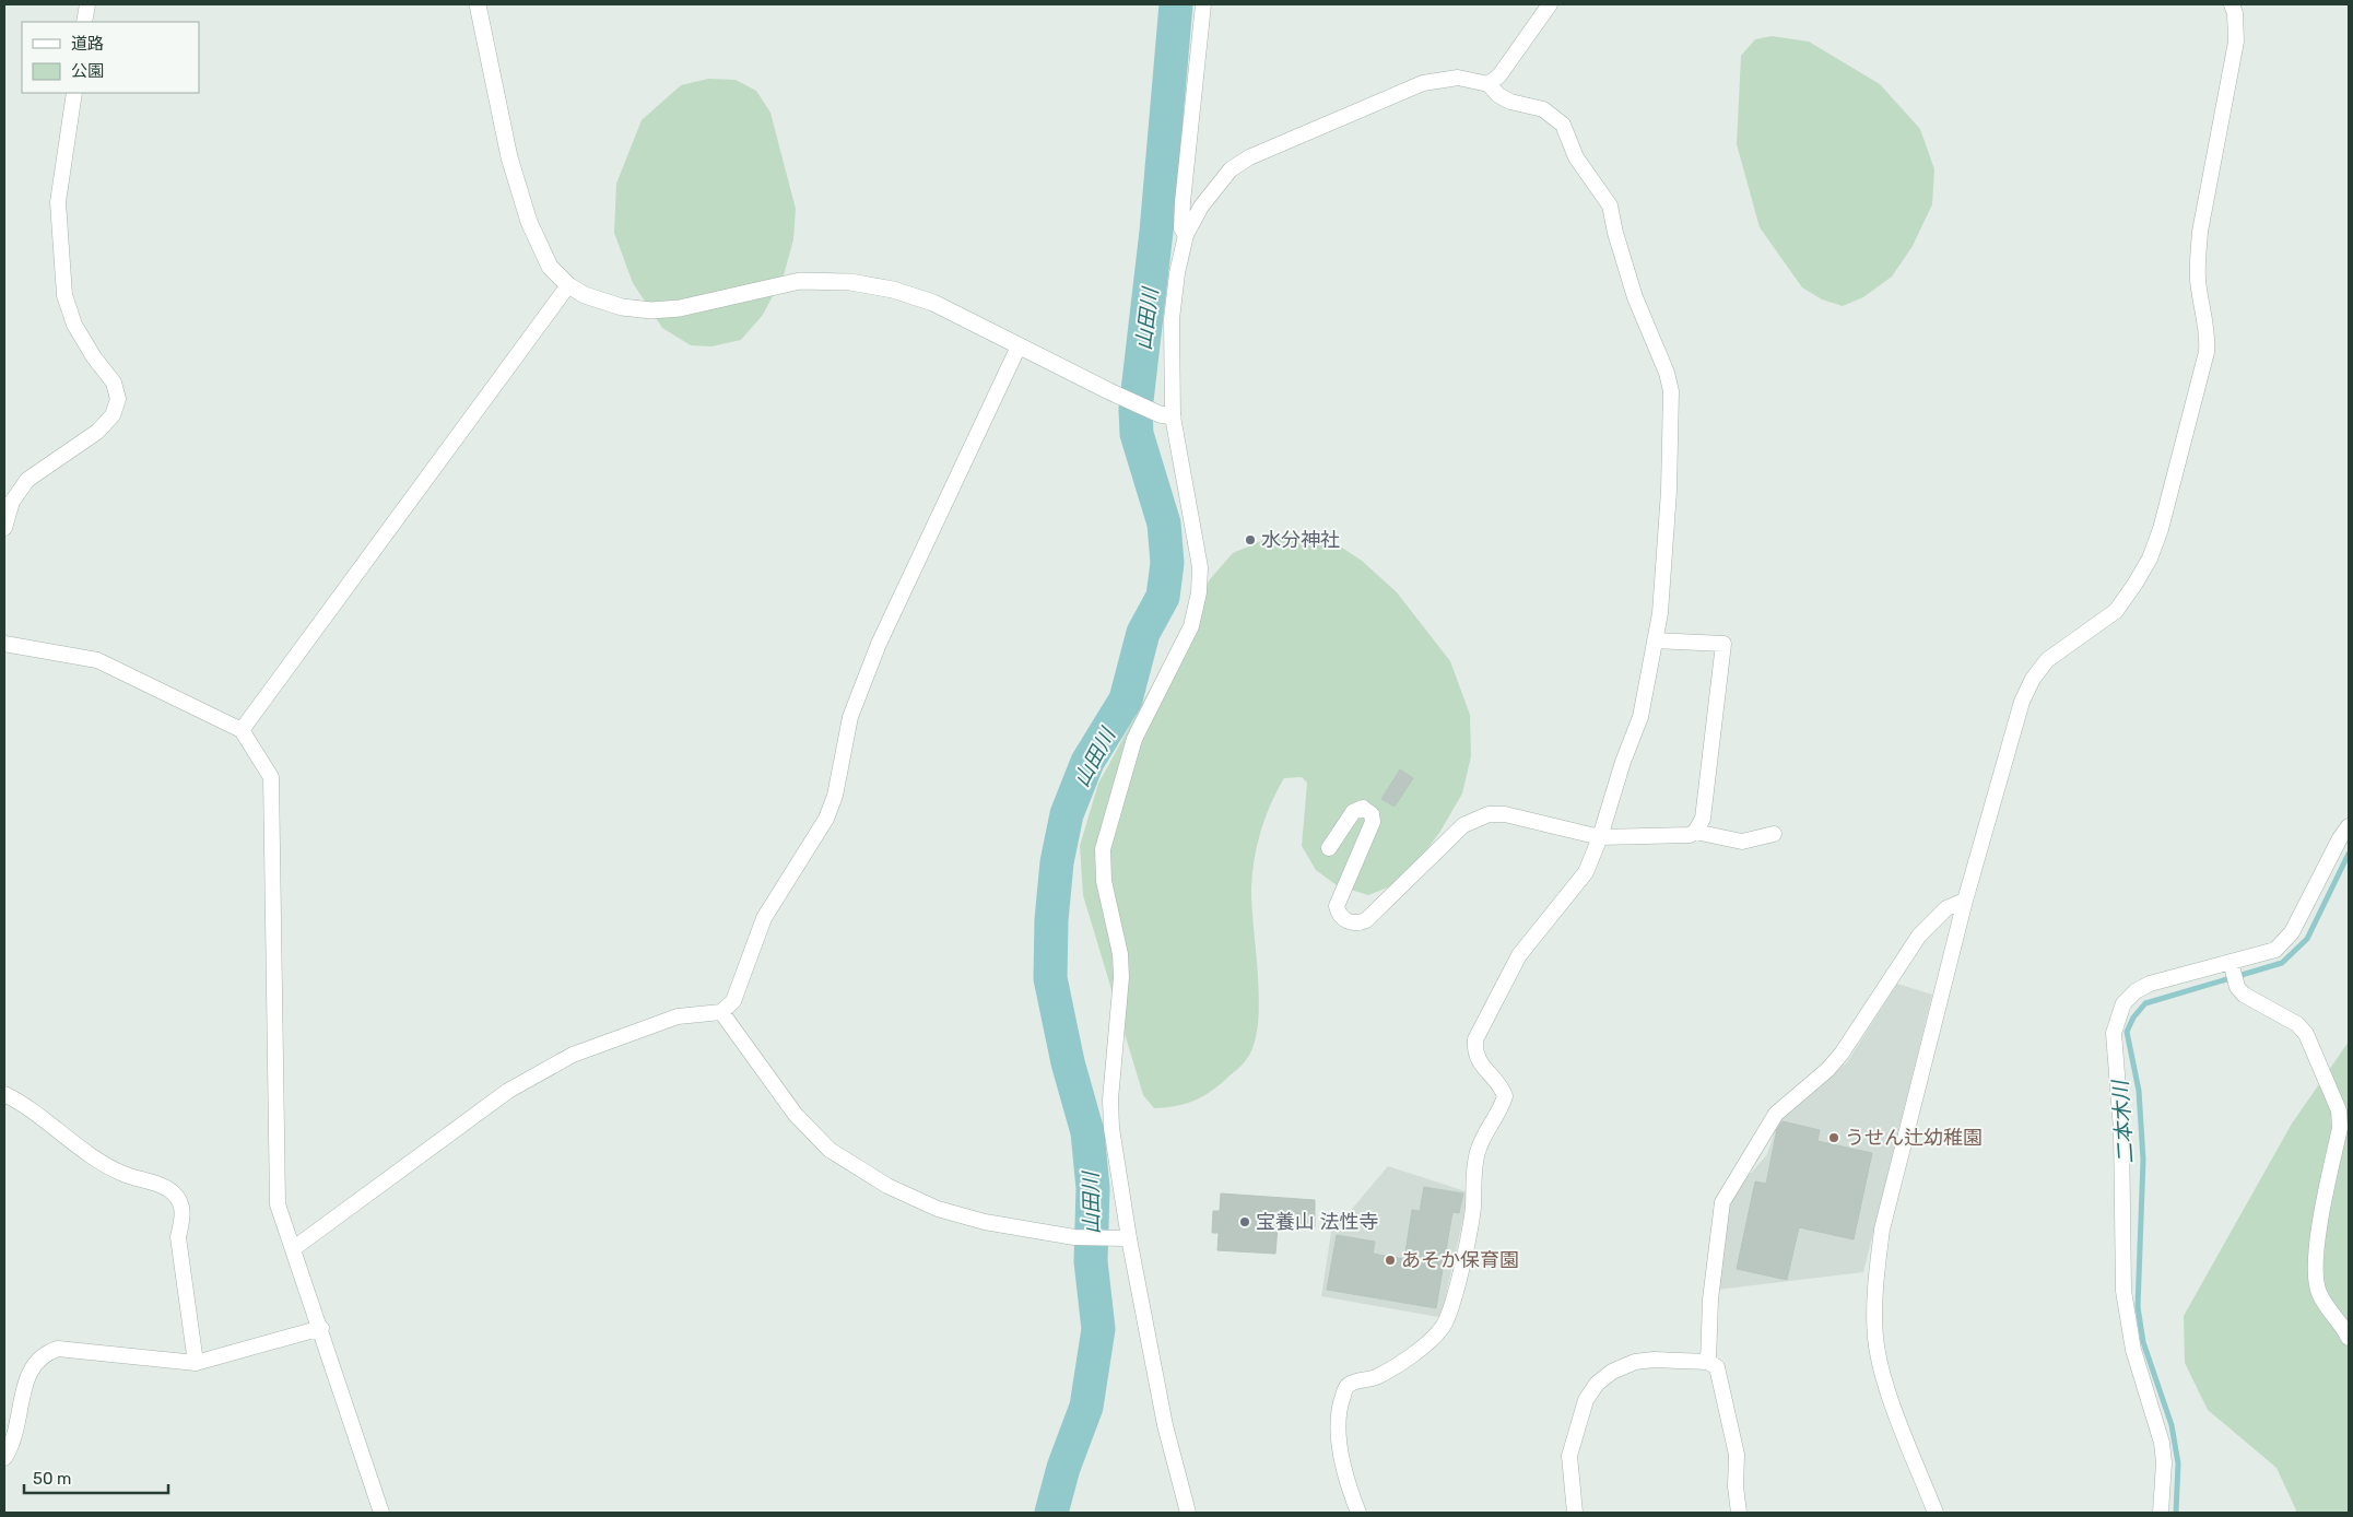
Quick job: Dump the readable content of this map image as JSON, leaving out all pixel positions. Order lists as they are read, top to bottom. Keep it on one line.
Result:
{"water":["山田川","二本木川"],"places":["水分神社","うせん辻幼稚園","宝養山 法性寺","あそか保育園"],"legend":["道路","公園"],"scale_bar":"50 m"}
